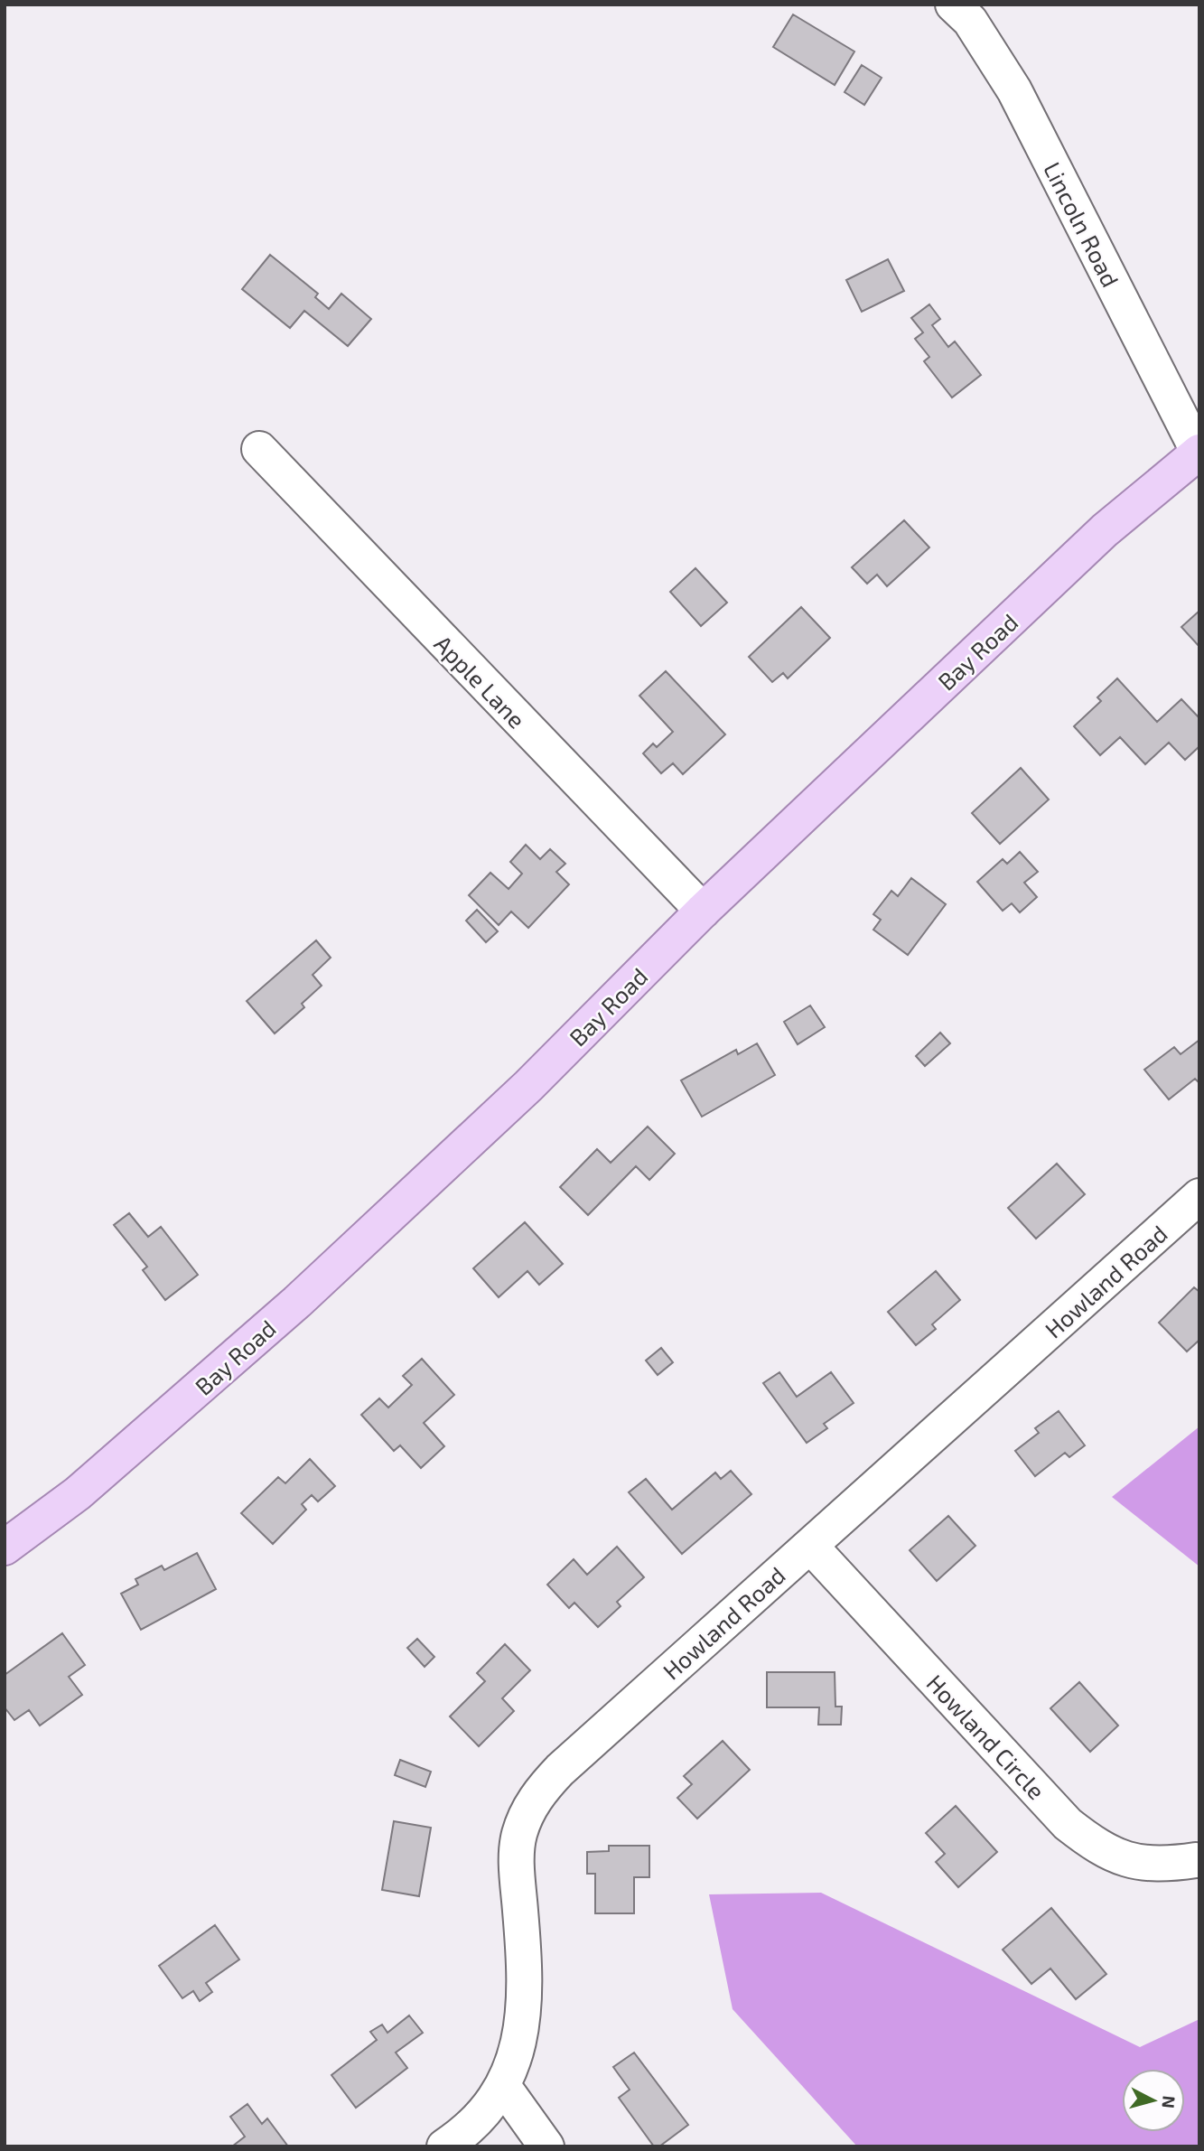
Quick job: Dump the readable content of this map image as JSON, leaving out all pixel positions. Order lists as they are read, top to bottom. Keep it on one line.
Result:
{"streets":{"main road":["Bay Road"],"street":["Lincoln Road","Apple Lane","Howland Road","Howland Circle"]},"crossings":[["Lincoln Road","Bay Road"],["Bay Road","Apple Lane"],["Howland Road","Howland Circle"]],"north":"right"}
